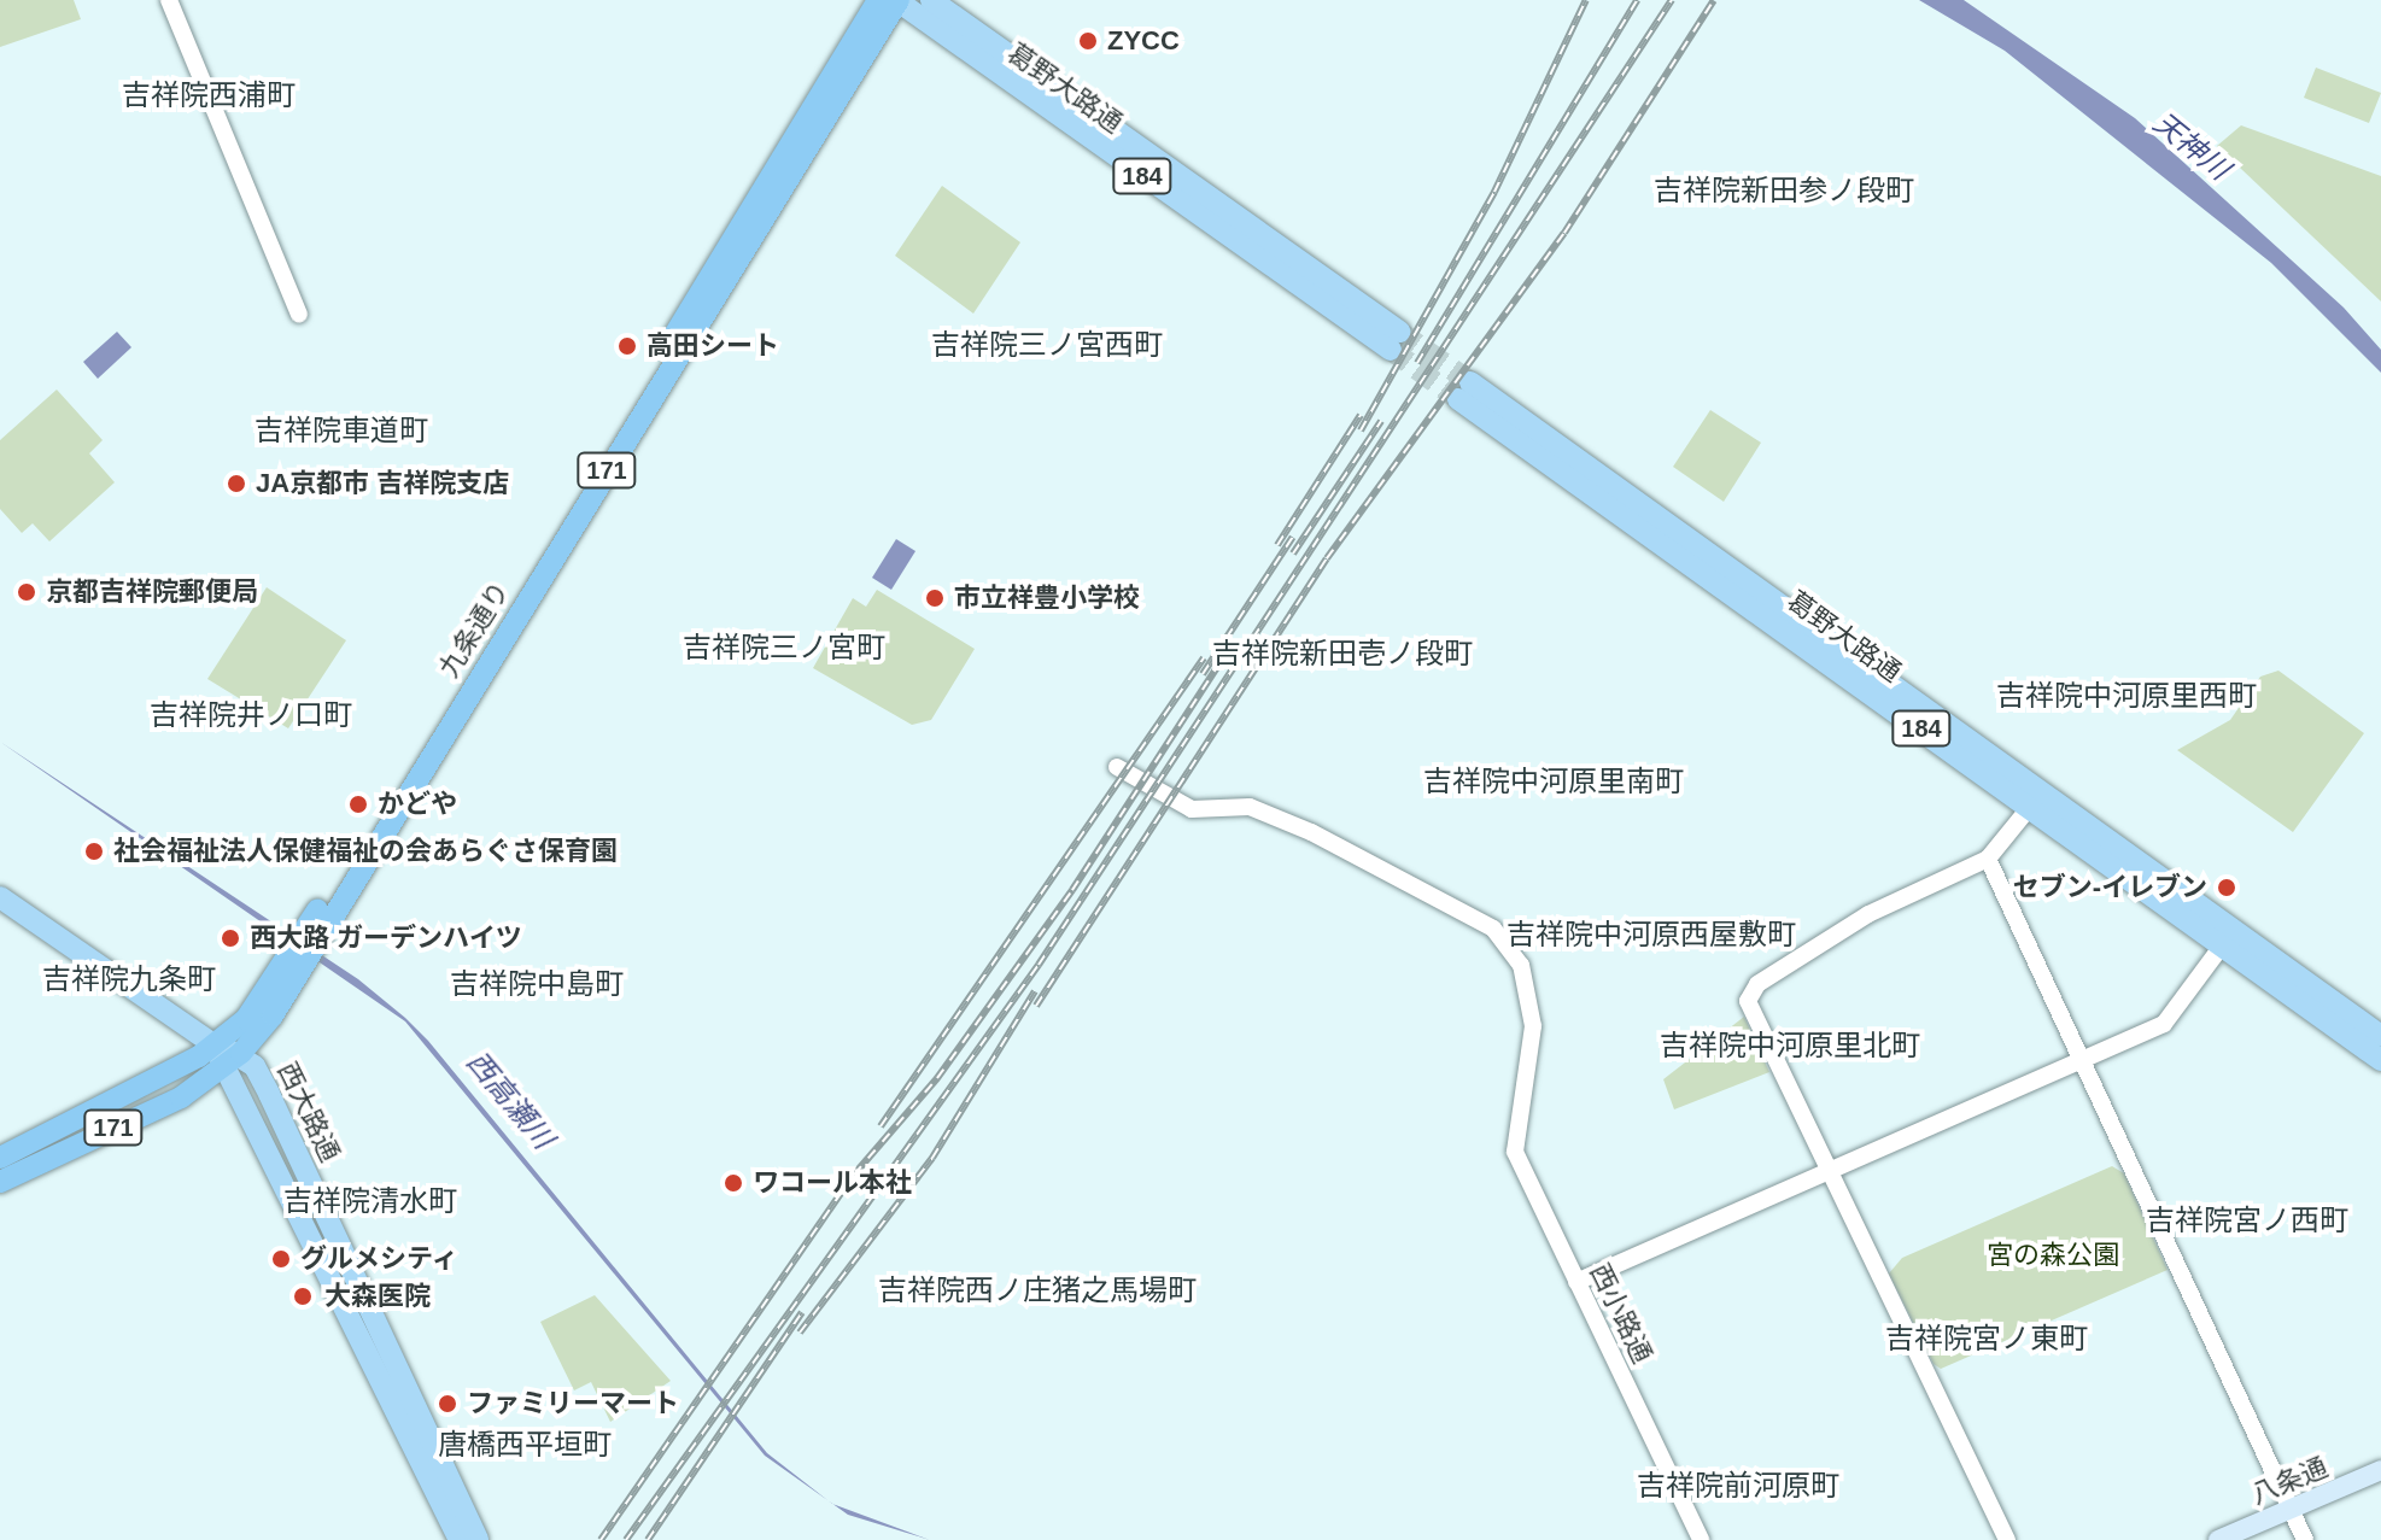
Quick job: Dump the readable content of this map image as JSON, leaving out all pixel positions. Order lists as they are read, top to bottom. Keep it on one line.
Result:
{"streets":{"highway":["171","九条通り"],"main road":["葛野大路通","184","西大路通","八条通"],"street":["西小路通"]},"crossings":[["葛野大路通","九条通り"],["九条通り","西大路通"]],"districts":["吉祥院西浦町","吉祥院新田参ノ段町","吉祥院三ノ宮西町","吉祥院車道町","吉祥院三ノ宮町","吉祥院新田壱ノ段町","吉祥院中河原里西町","吉祥院井ノ口町","吉祥院中河原里南町","吉祥院中河原西屋敷町","吉祥院九条町","吉祥院中島町","吉祥院中河原里北町","吉祥院清水町","吉祥院宮ノ西町","吉祥院西ノ庄猪之馬場町","吉祥院宮ノ東町","唐橋西平垣町","吉祥院前河原町"],"water":["天神川","西高瀬川"],"parks":["宮の森公園"],"places":["ZYCC","高田シート","JA京都市 吉祥院支店","京都吉祥院郵便局","市立祥豊小学校","かどや","社会福祉法人保健福祉の会あらぐさ保育園","セブン-イレブン","西大路 ガーデンハイツ","ワコール本社","グルメシティ","大森医院","ファミリーマート"]}
